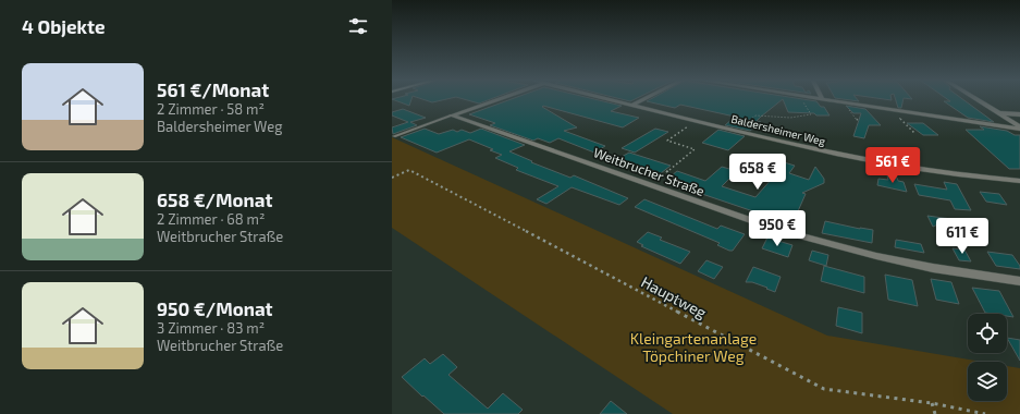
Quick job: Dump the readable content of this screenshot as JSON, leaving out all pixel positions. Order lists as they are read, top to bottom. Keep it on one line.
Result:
{"streets":{"street":["Baldersheimer Weg","Weitbrucher Straße"],"path":["Hauptweg"]},"parks":["Kleingartenanlage Töpchiner Weg"],"page":{"heading":"4 Objekte","list":[{"name":"561 €/Monat","note":"2 Zimmer · 58 m² · Baldersheimer Weg"},{"name":"658 €/Monat","note":"2 Zimmer · 68 m² · Weitbrucher Straße"},{"name":"950 €/Monat","note":"3 Zimmer · 83 m² · Weitbrucher Straße"}],"price":["561 €","658 €","950 €","611 €"]}}
